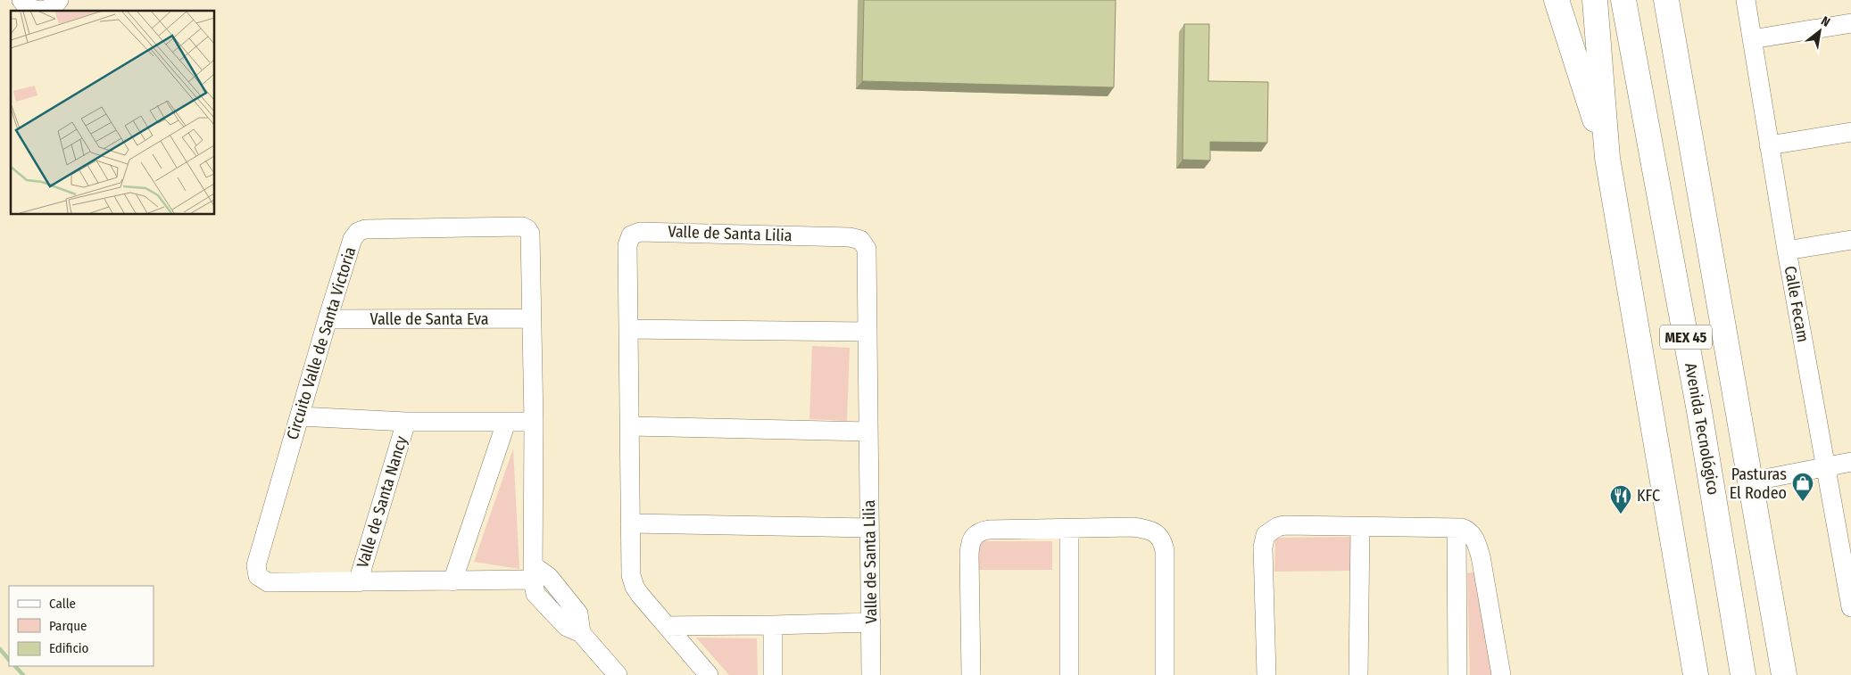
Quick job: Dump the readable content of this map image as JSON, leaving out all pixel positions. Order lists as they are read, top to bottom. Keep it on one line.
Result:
{"streets":{"main road":["MEX 45","Avenida Tecnológico"],"street":["Valle de Santa Lilia","Calle Fecam","Valle de Santa Eva","Circuito Valle de Santa Victoria","Valle de Santa Nancy"]},"crossings":[["Valle de Santa Eva","Circuito Valle de Santa Victoria"],["Circuito Valle de Santa Victoria","Valle de Santa Nancy"]],"places":{"shop":["Pasturas El Rodeo"],"restaurant":["KFC"]},"legend":["Calle","Parque","Edificio"],"north":"top right"}
